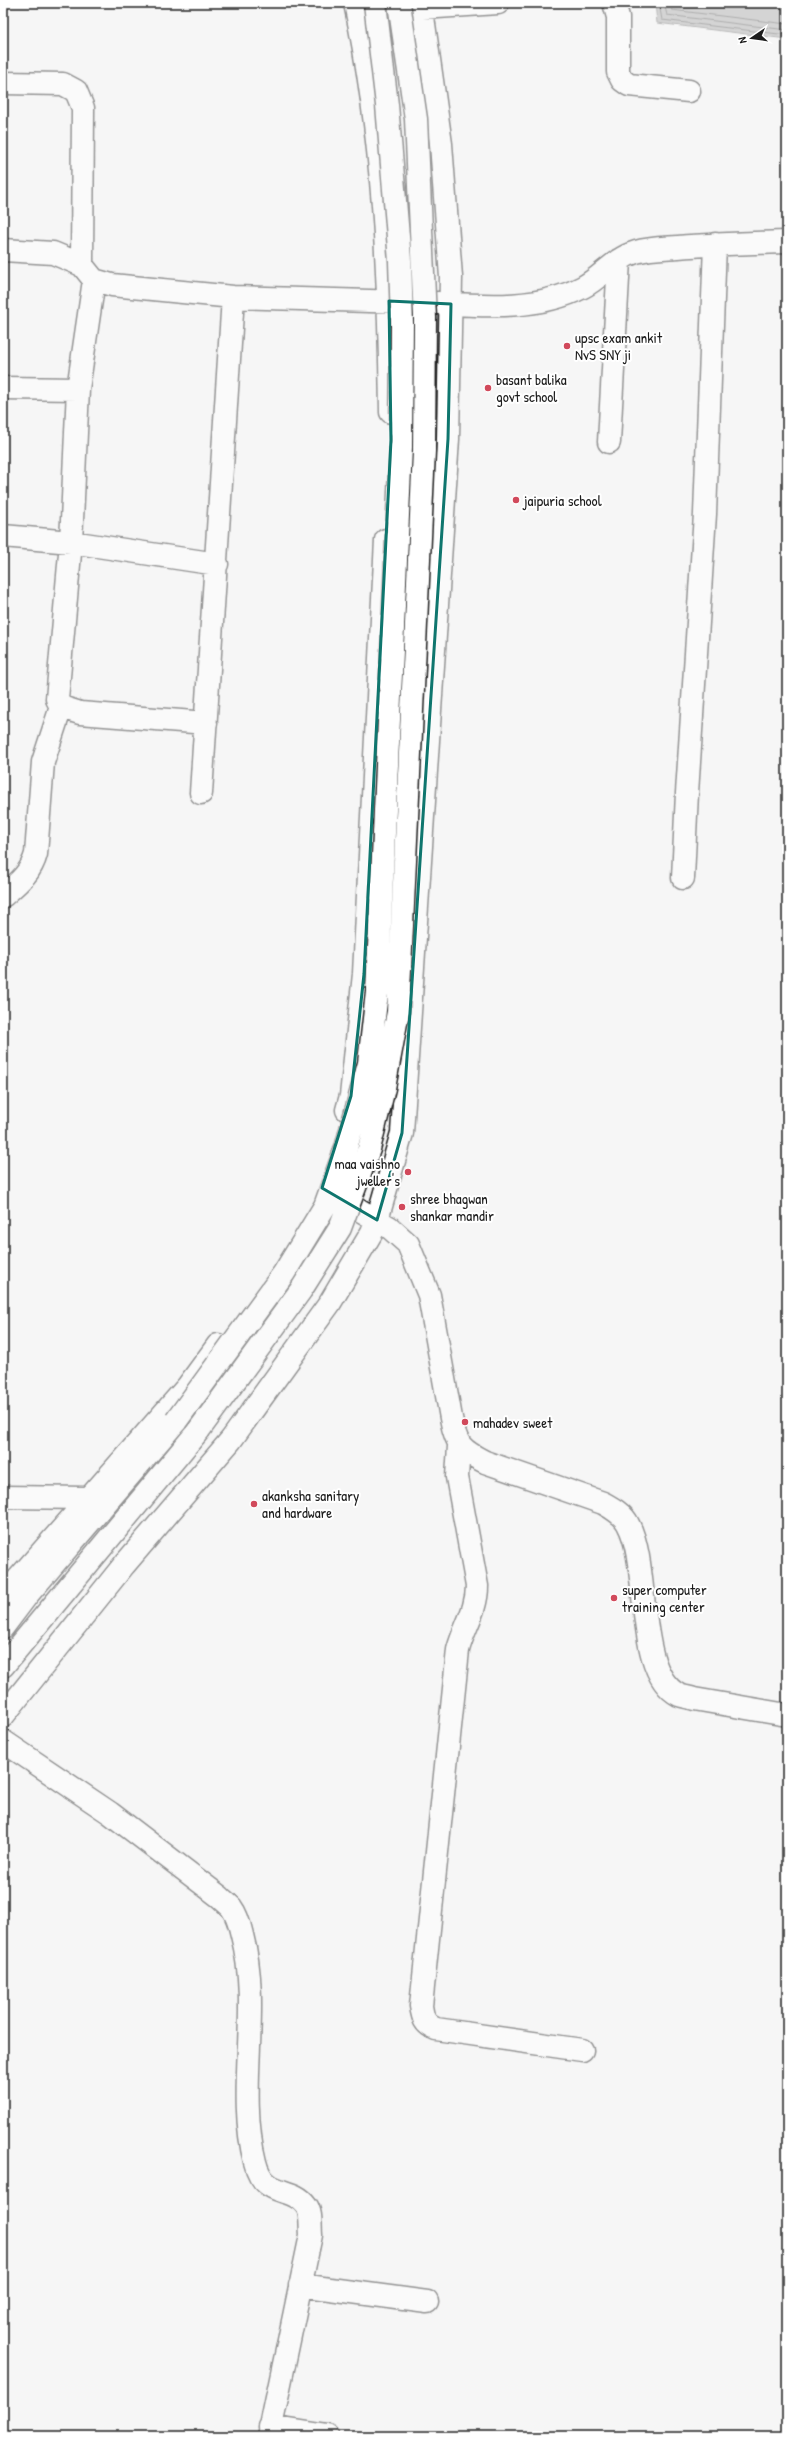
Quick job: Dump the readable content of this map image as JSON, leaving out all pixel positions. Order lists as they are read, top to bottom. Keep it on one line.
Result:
{"places":["upsc exam ankit NvS SNY ji","basant balika govt school","jaipuria school","maa vaishno jweller's","shree bhagwan shankar mandir","mahadev sweet","akanksha sanitary and hardware","super computer training center"],"north":"left"}
